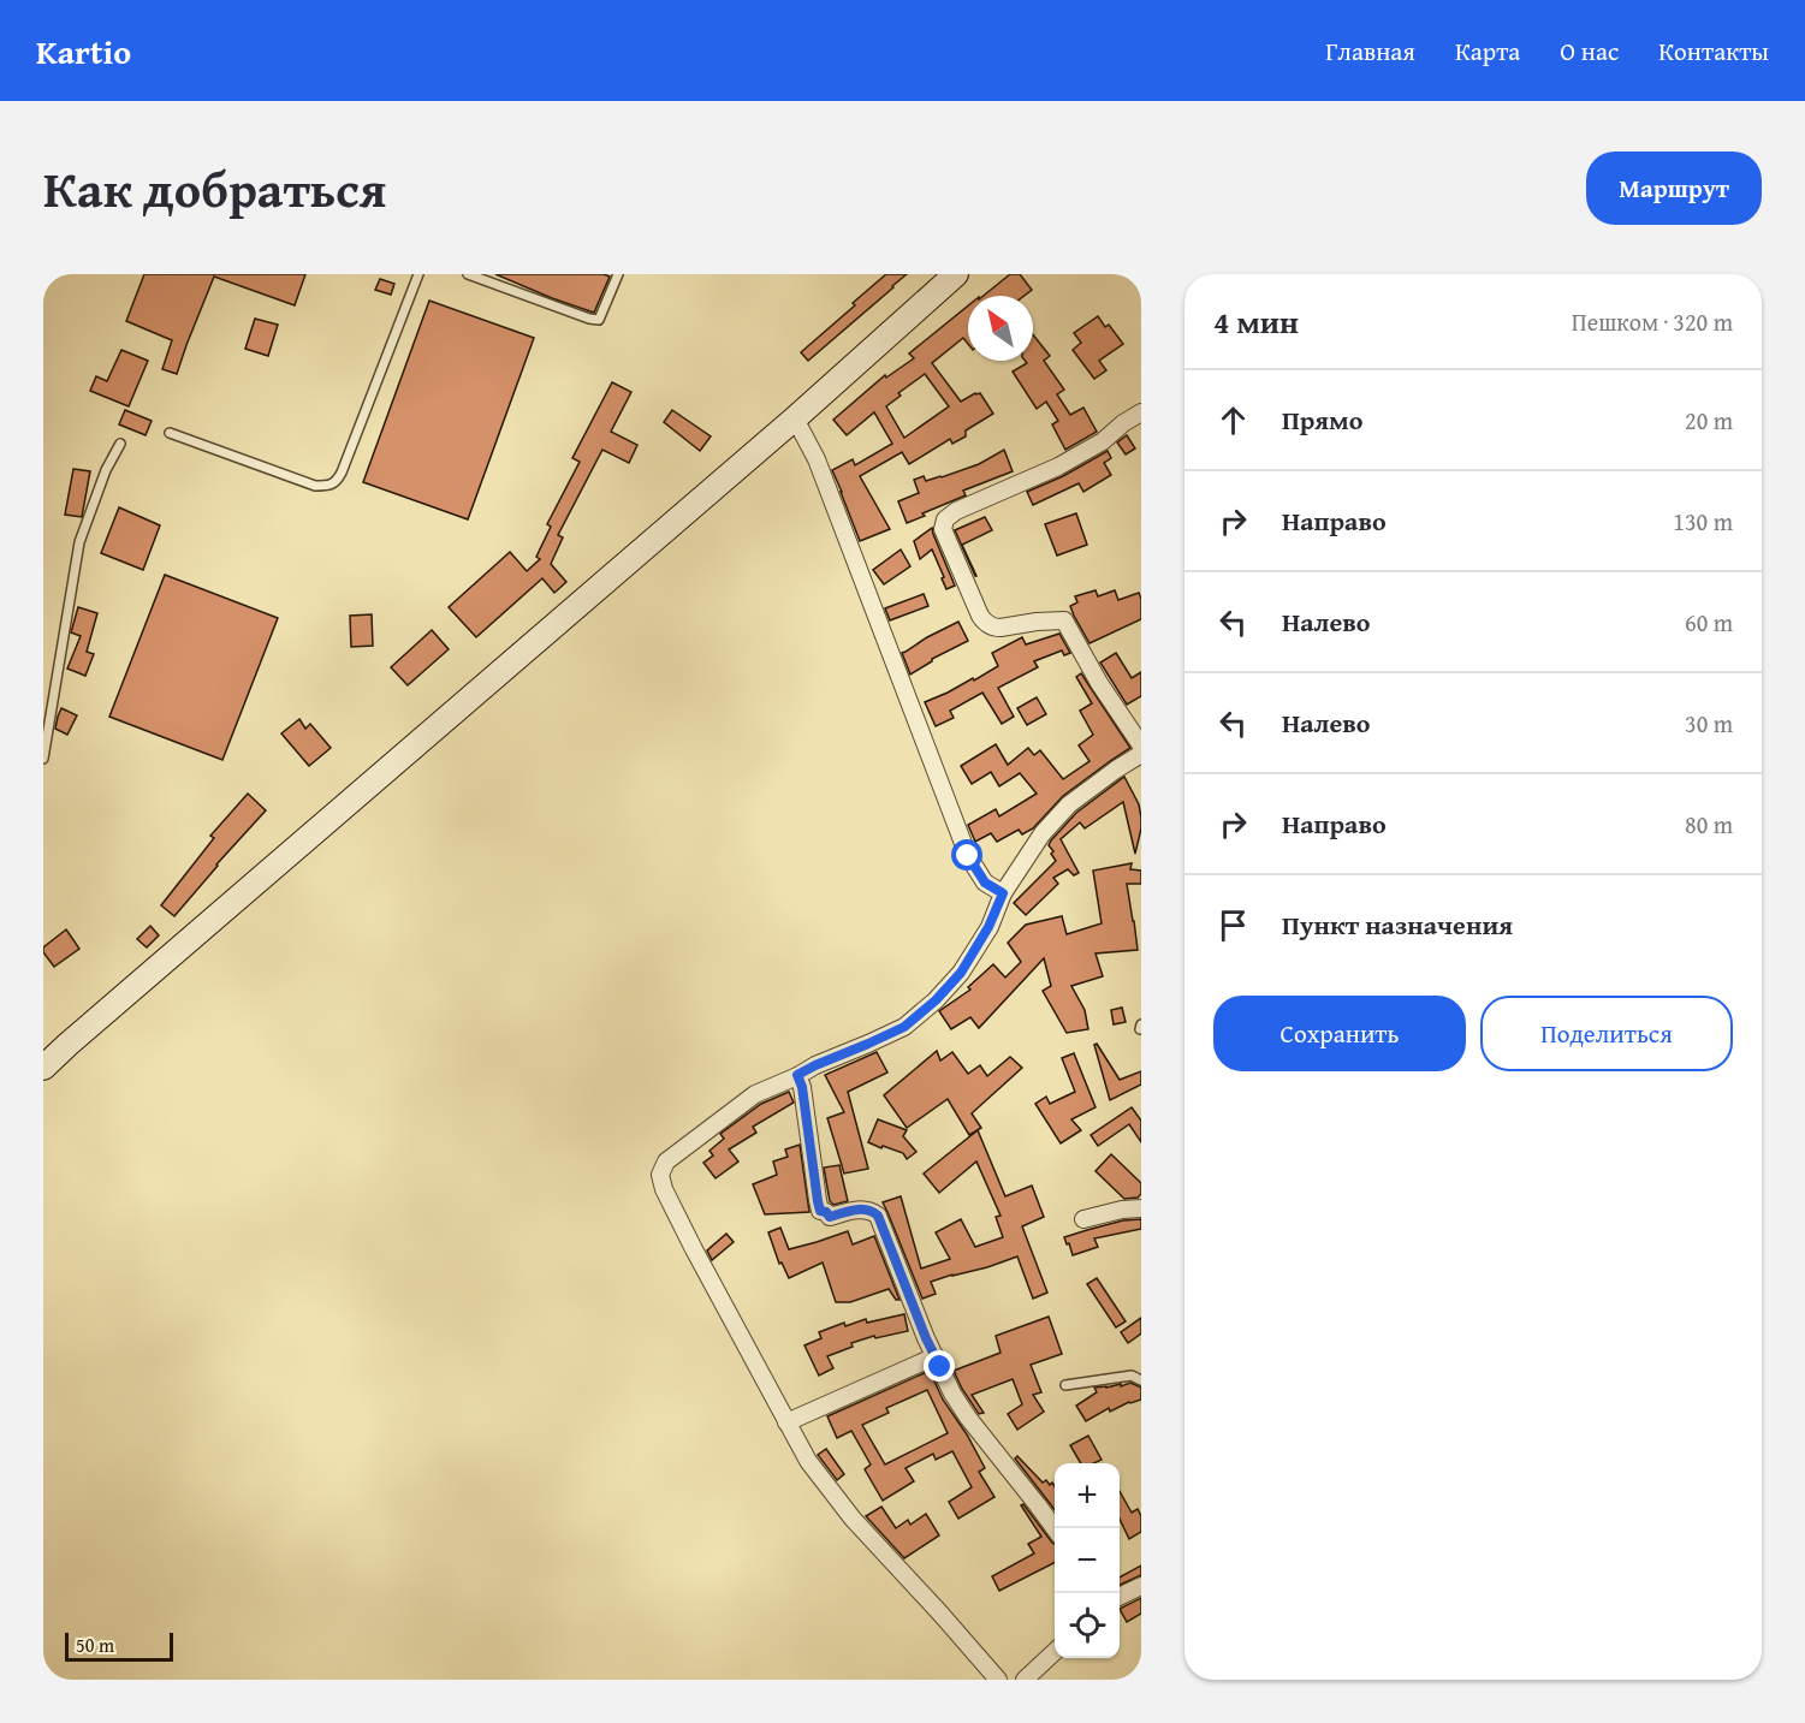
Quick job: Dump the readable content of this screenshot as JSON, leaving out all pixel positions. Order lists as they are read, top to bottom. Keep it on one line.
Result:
{"scale_bar":"50 m","north":"top left","page":{"header":"Kartio","nav":["Главная","Карта","О нас","Контакты"],"title":"Как добраться","buttons":["Маршрут",["Сохранить","Поделиться"]],"heading":["4 мин","Пешком · 320 m"],"list":[["Прямо","20 m"],["Направо","130 m"],["Налево","60 m"],["Налево","30 m"],["Направо","80 m"],"Пункт назначения"],"map_buttons":["+","−"],"scale":"50 m"}}
